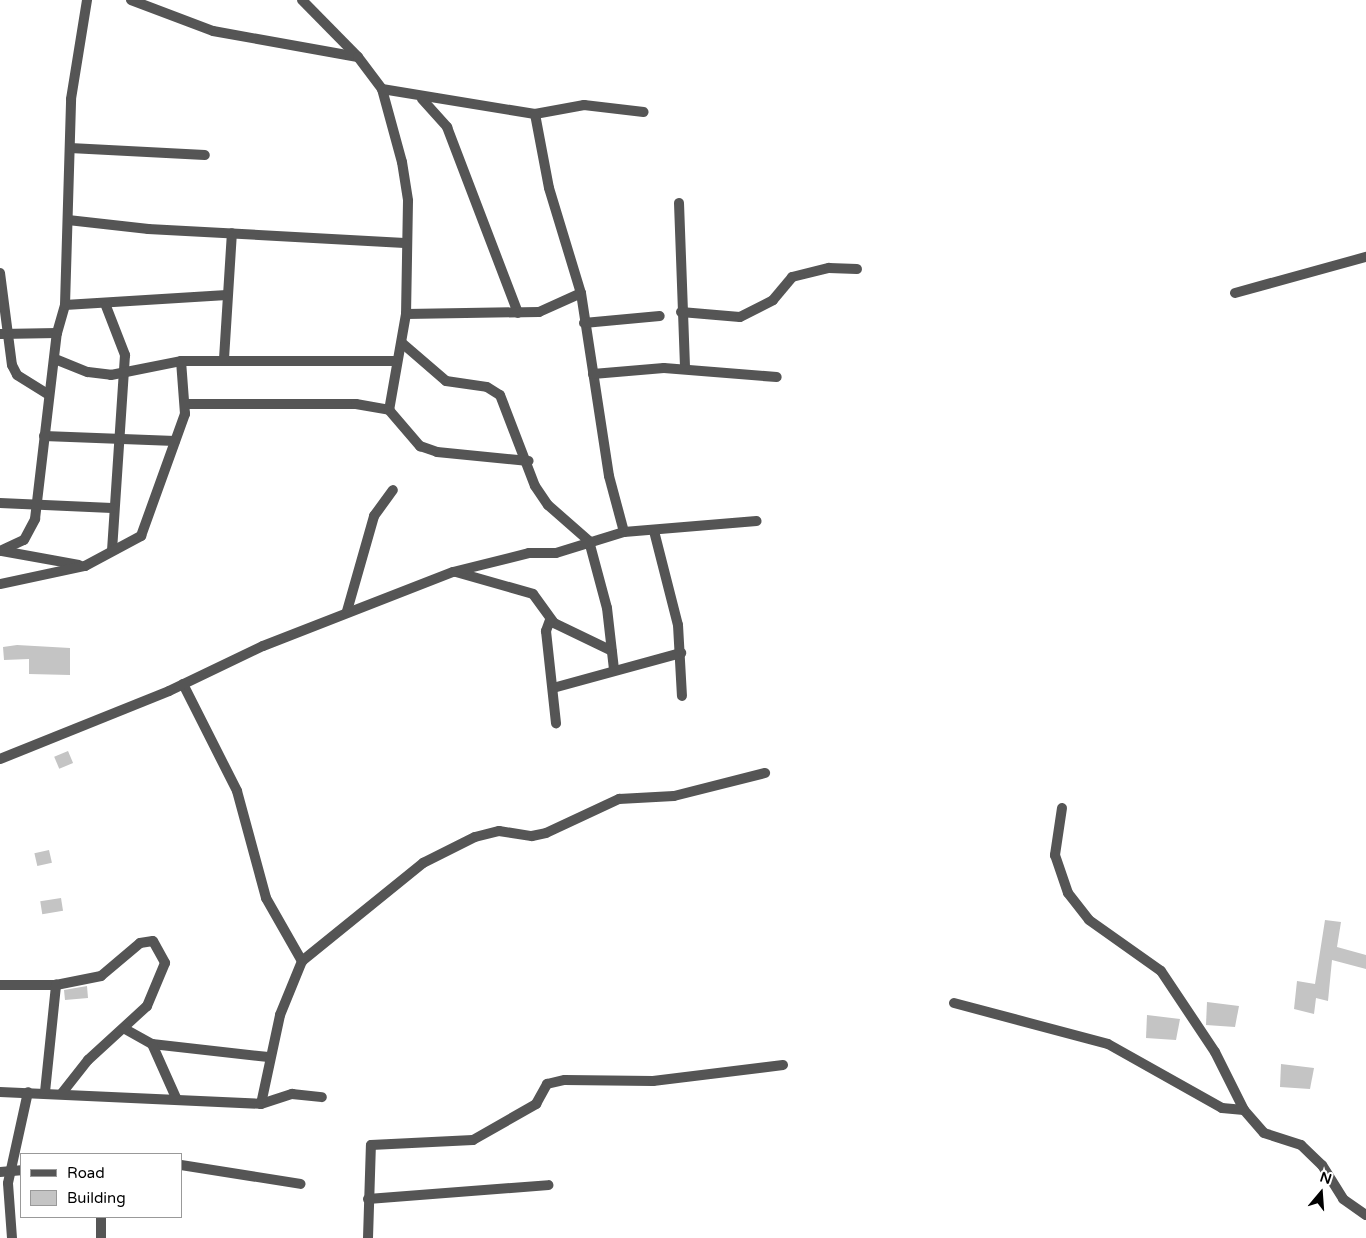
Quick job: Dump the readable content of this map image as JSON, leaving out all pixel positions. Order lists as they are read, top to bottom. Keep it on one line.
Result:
{"legend":["Road","Building"],"north":"top"}
